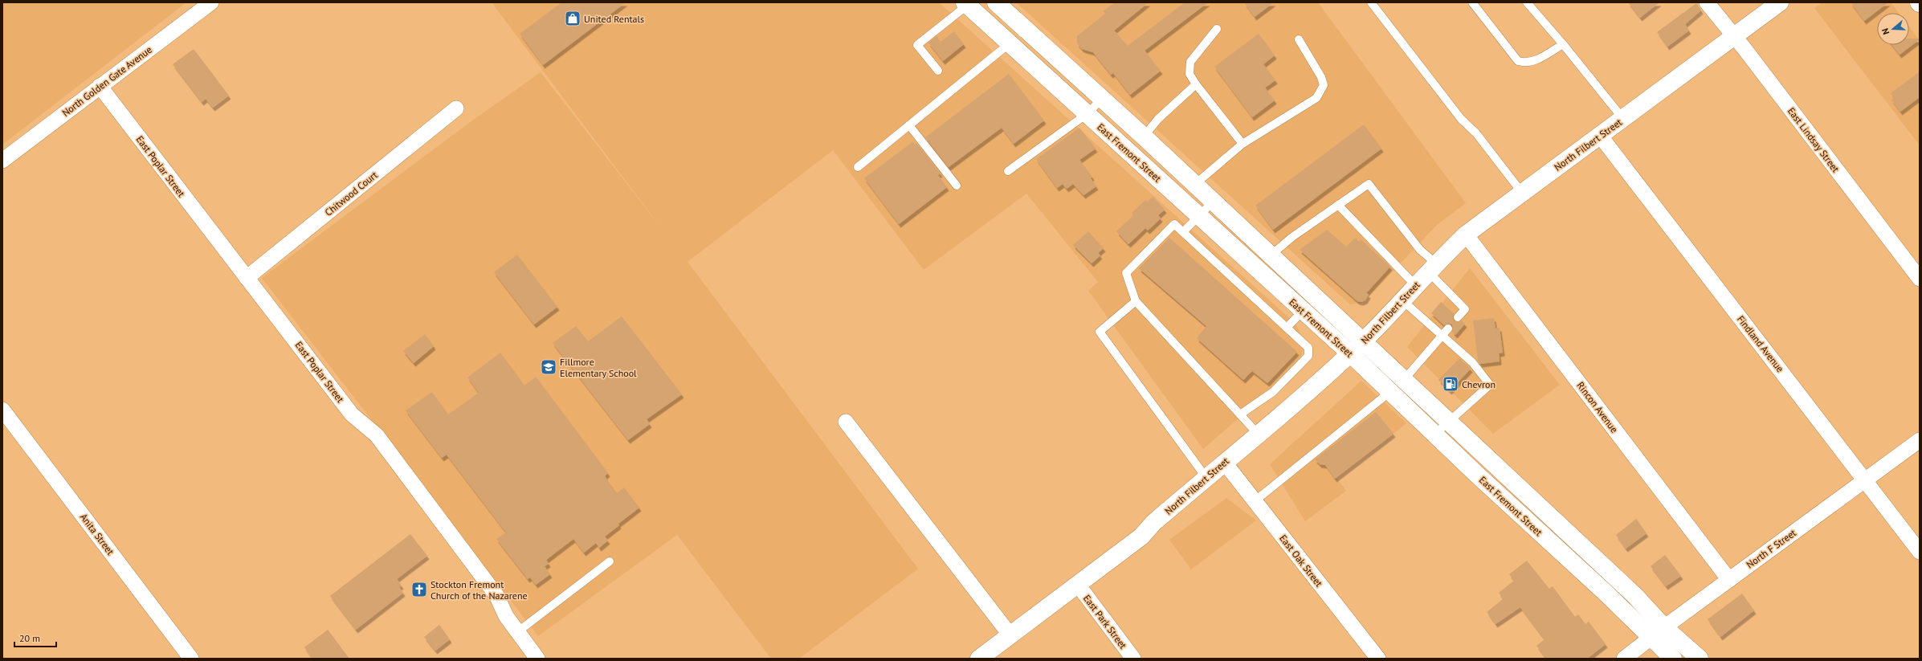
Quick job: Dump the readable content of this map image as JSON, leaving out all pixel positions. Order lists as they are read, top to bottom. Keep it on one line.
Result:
{"streets":{"main road":["North Filbert Street","East Fremont Street"],"street":["North Golden Gate Avenue","East Lindsay Street","East Poplar Street","Chitwood Court","Findland Avenue","Rincon Avenue","Anita Street","North F Street","East Oak Street","East Park Street"]},"crossings":[["North Golden Gate Avenue","East Poplar Street"],["East Lindsay Street","North Filbert Street"],["North Filbert Street","East Fremont Street"],["North Filbert Street","Findland Avenue"],["North Filbert Street","Rincon Avenue"],["North Filbert Street","East Oak Street"],["North Filbert Street","East Park Street"],["East Fremont Street","North F Street"],["East Poplar Street","Chitwood Court"],["Findland Avenue","North F Street"],["Rincon Avenue","North F Street"]],"places":{"shop":["United Rentals"],"school or university":["Fillmore Elementary School"],"fuel station":["Chevron"],"church":["Stockton Fremont Church of the Nazarene"]},"scale_bar":"20 m","north":"left"}
